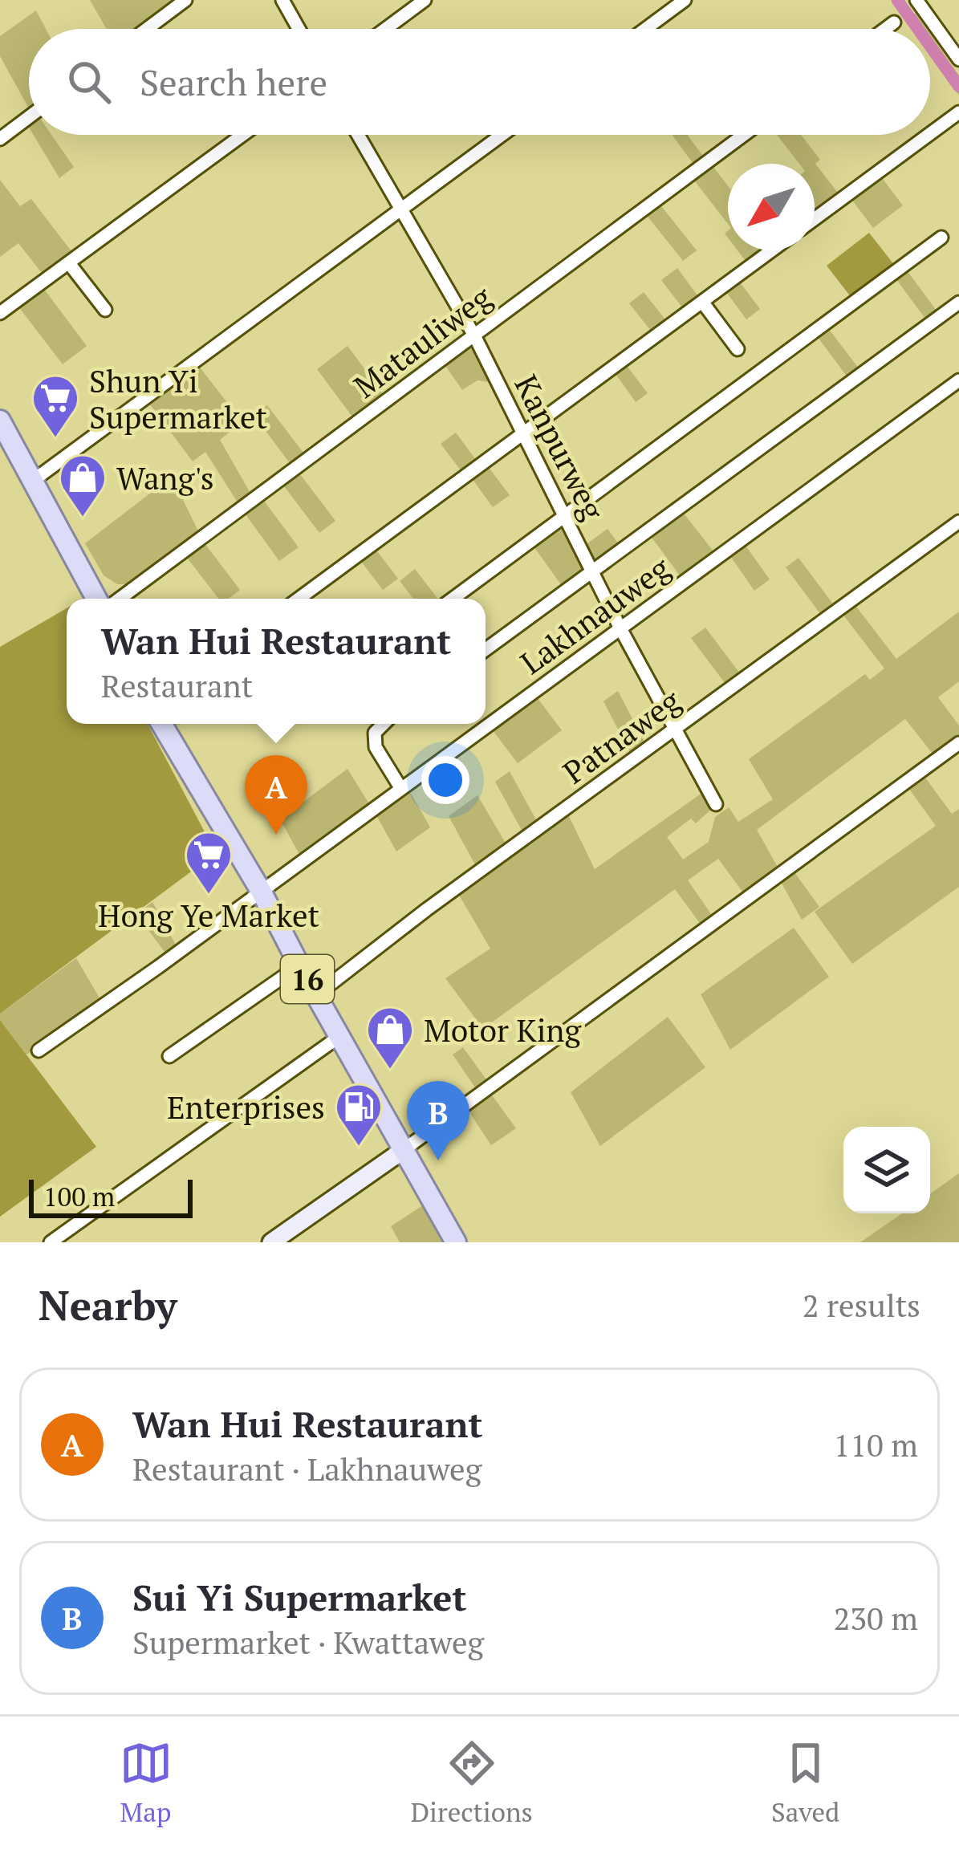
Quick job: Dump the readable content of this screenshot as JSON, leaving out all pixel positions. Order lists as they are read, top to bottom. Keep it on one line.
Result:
{"streets":{"main road":["16"],"street":["Matauliweg","Kanpurweg","Lakhnauweg","Patnaweg"]},"crossings":[["Matauliweg","Kanpurweg"],["Kanpurweg","Lakhnauweg"],["Kanpurweg","Patnaweg"],["Lakhnauweg","16"],["Patnaweg","16"]],"places":{"supermarket":["Shun Yi Supermarket","Hong Ye Market"],"shop":["Wang's","Motor King"],"fuel station":["Enterprises"]},"scale_bar":"100 m","north":"bottom left","page":{"search":"Search here","popup":["Wan Hui Restaurant","Restaurant"],"pins":["A","B"],"scale":"100 m","heading":["Nearby","2 results"],"list":[{"mark":"A","name":"Wan Hui Restaurant","note":"Restaurant · Lakhnauweg","value":"110 m"},{"mark":"B","name":"Sui Yi Supermarket","note":"Supermarket · Kwattaweg","value":"230 m"}],"nav":["Map","Directions","Saved"]}}
